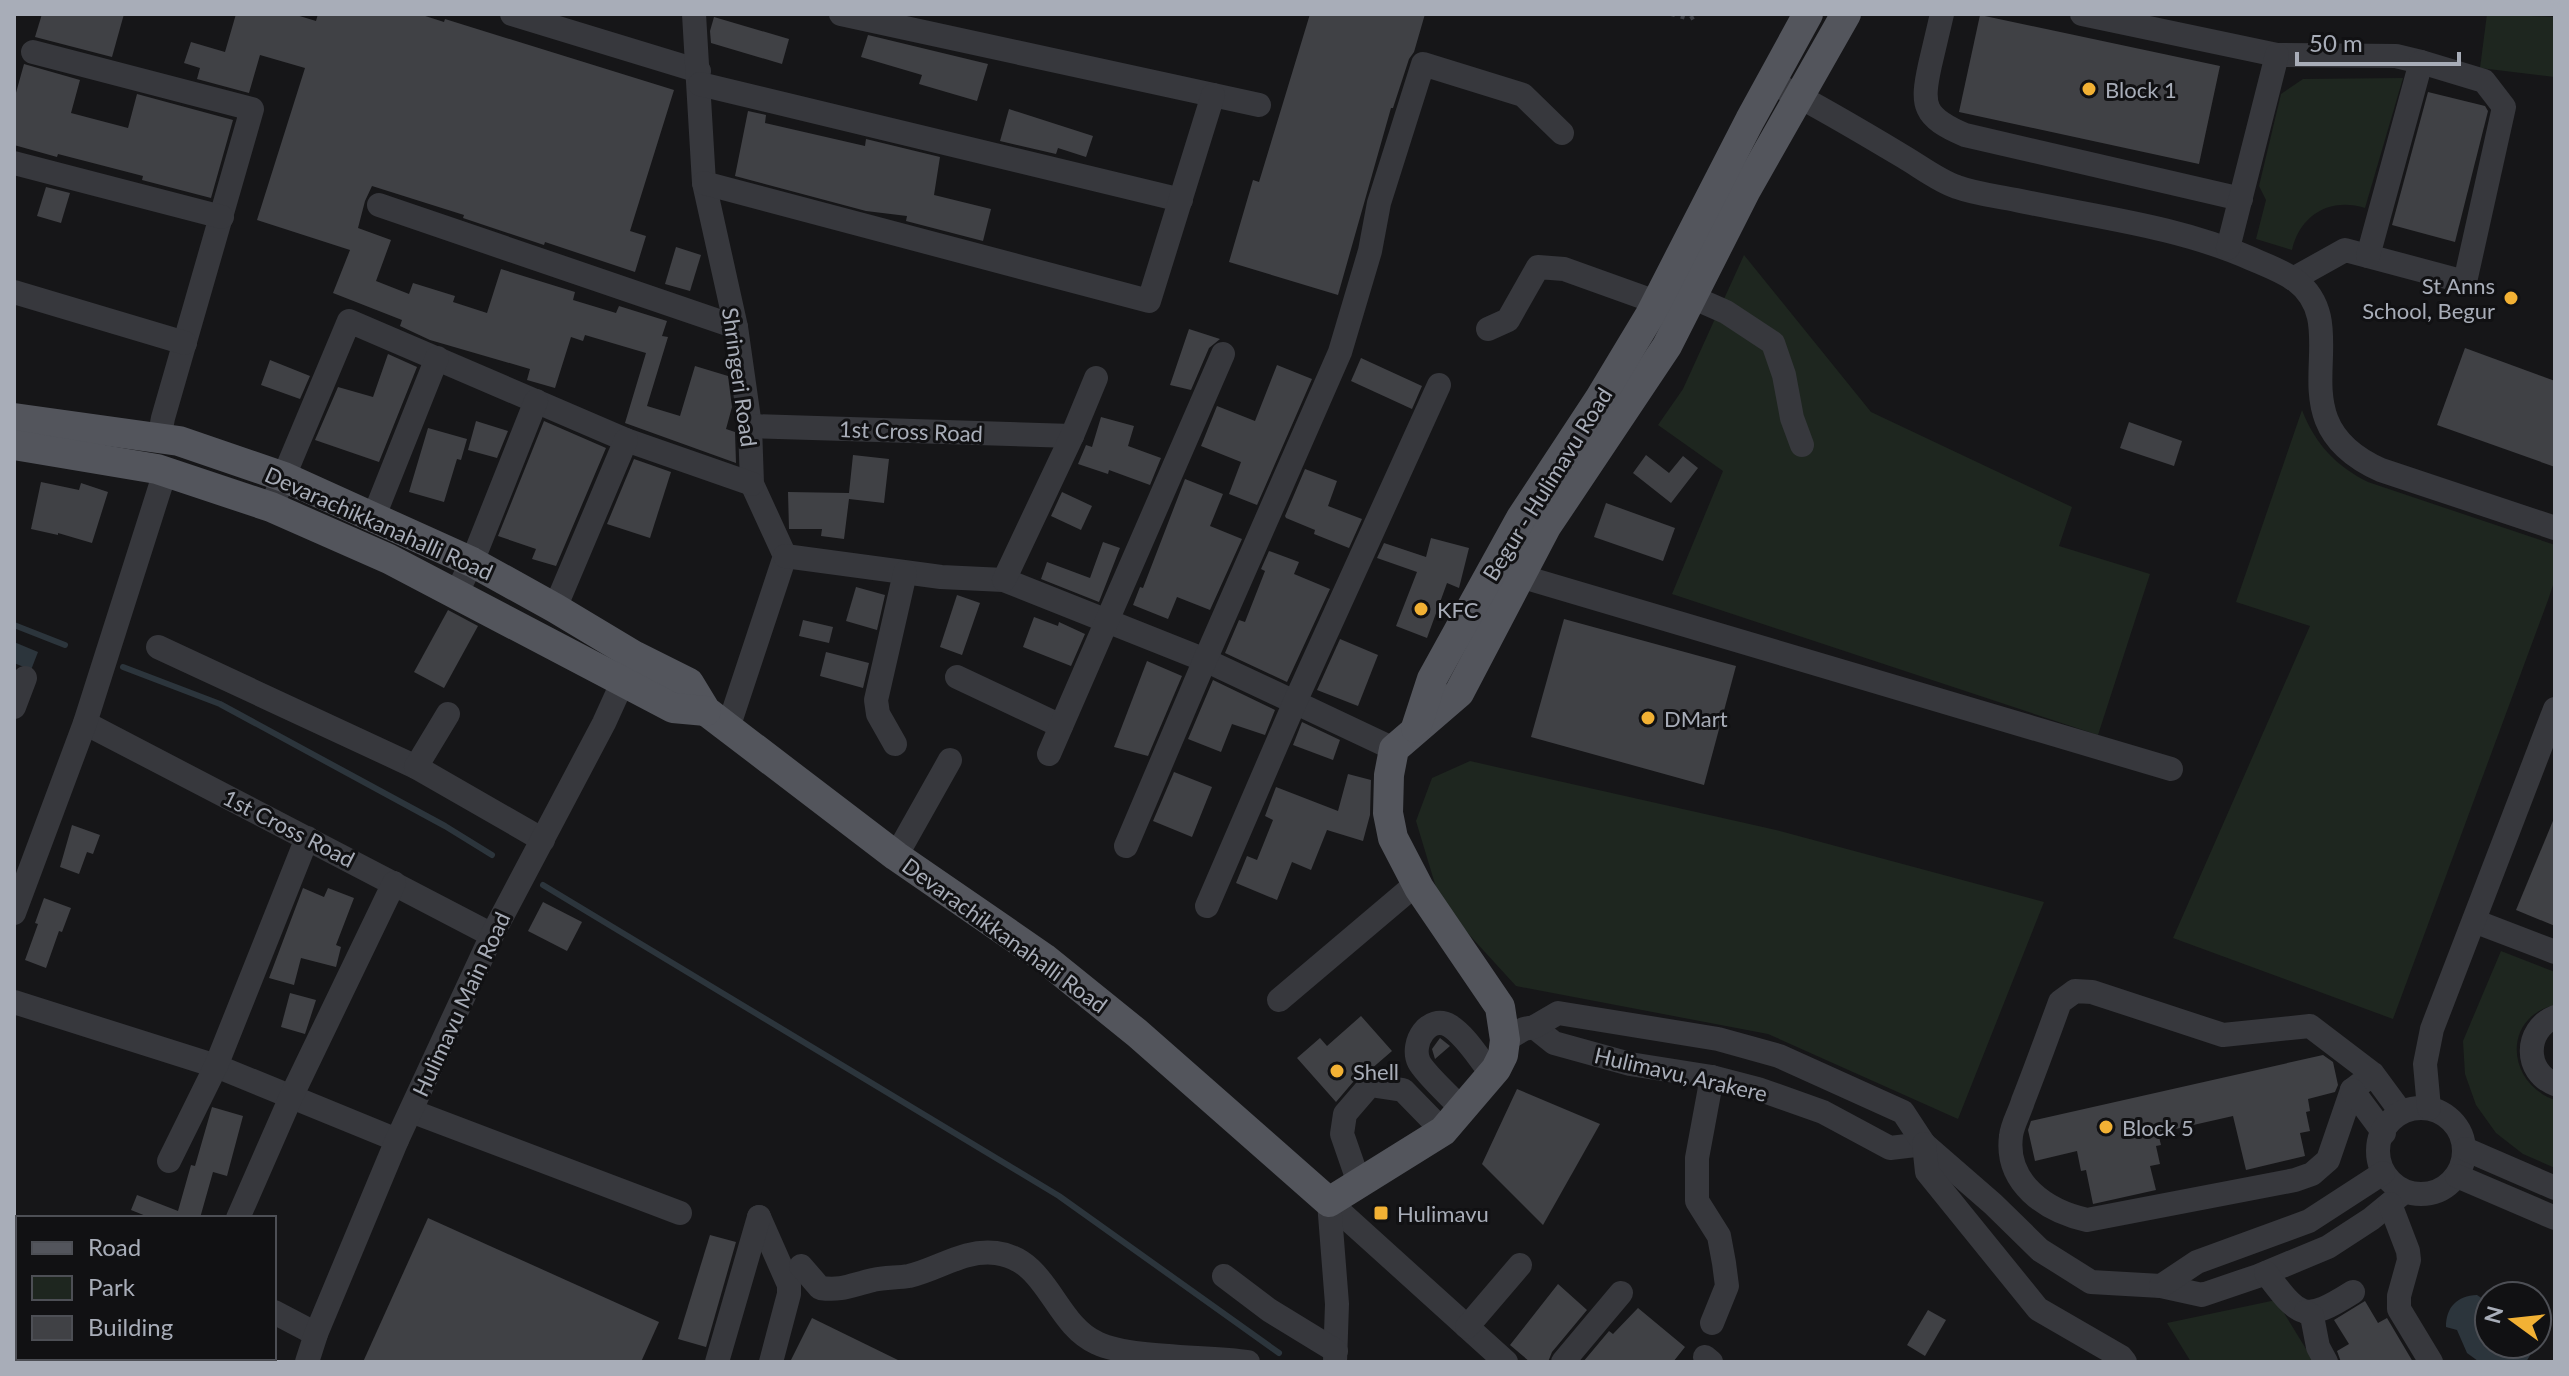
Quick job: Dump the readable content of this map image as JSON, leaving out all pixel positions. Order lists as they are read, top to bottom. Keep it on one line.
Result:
{"streets":{"main road":["Begur - Hulimavu Road","Devarachikkanahalli Road"],"street":["Shringeri Road","1st Cross Road","Hulimavu Main Road","Hulimavu, Arakere"]},"crossings":[["Shringeri Road","1st Cross Road"],["1st Cross Road","Hulimavu Main Road"],["Devarachikkanahalli Road","Hulimavu Main Road"]],"places":{"other":["Block 1","St Anns School, Begur","KFC","DMart","Shell","Block 5"],"transit":["Hulimavu"]},"legend":["Road","Park","Building"],"scale_bar":"50 m","north":"left"}
